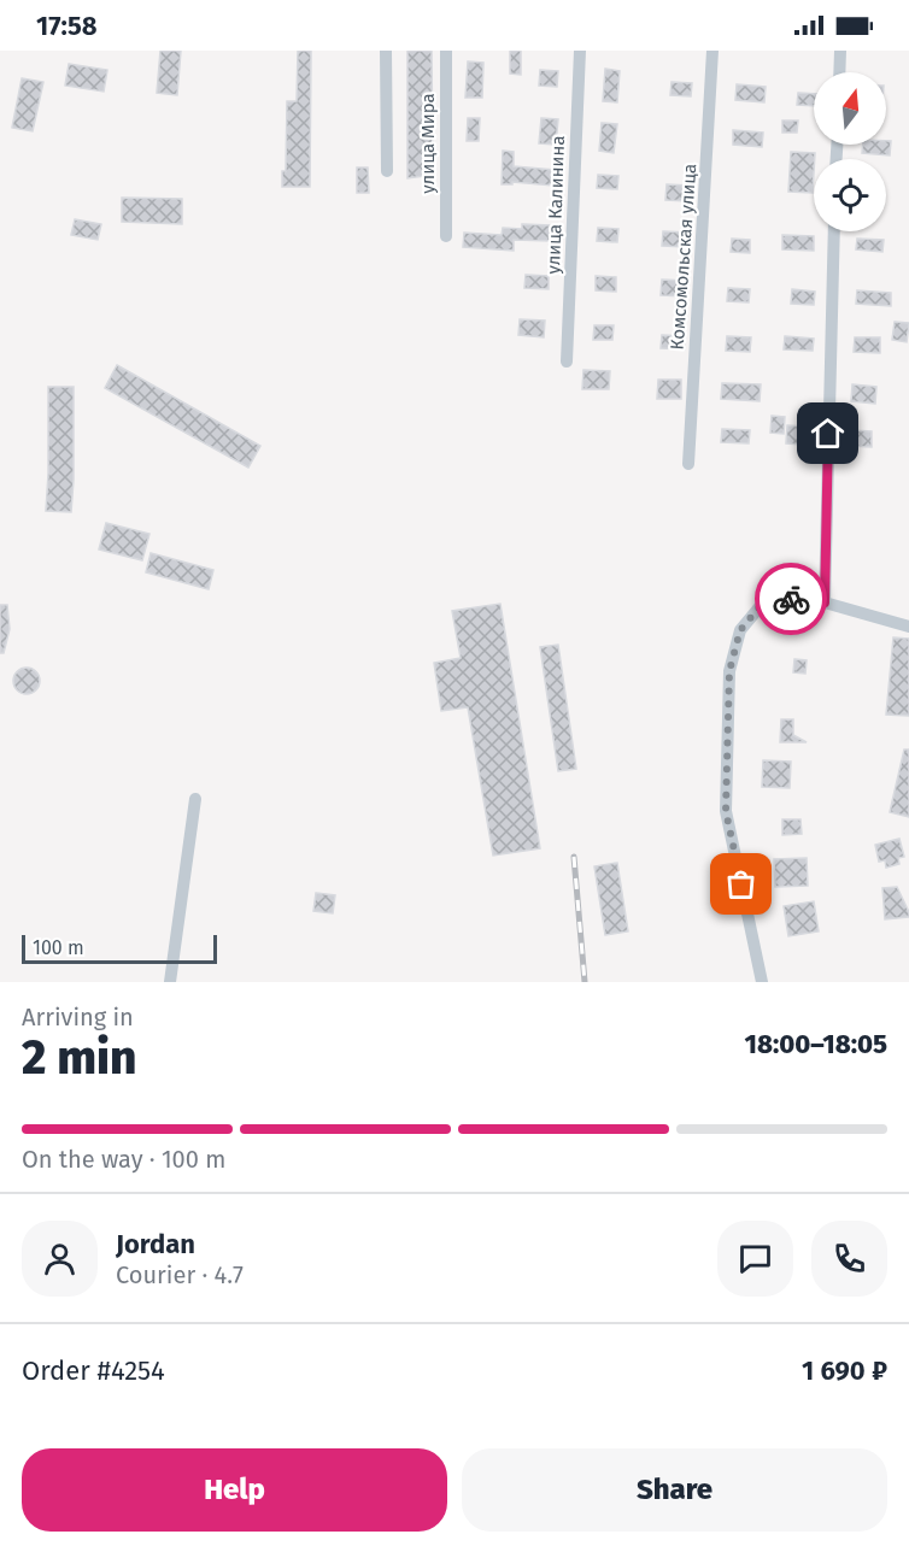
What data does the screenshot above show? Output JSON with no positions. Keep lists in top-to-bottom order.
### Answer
{
  "streets": {
    "street": ["улица Мира", "улица Калинина", "Комсомольская улица"]
  },
  "scale_bar": "100 m",
  "north": "top",
  "page": {
    "status": "17:58",
    "scale": "100 m",
    "heading": ["2 min", "Arriving in", "18:00–18:05"],
    "panel": [
      "Jordan",
      "Courier · 4.7",
      "Order #4254",
      "1 690 ₽"
    ],
    "bar": "On the way · 100 m",
    "buttons": ["Help", "Share"]
  }
}
